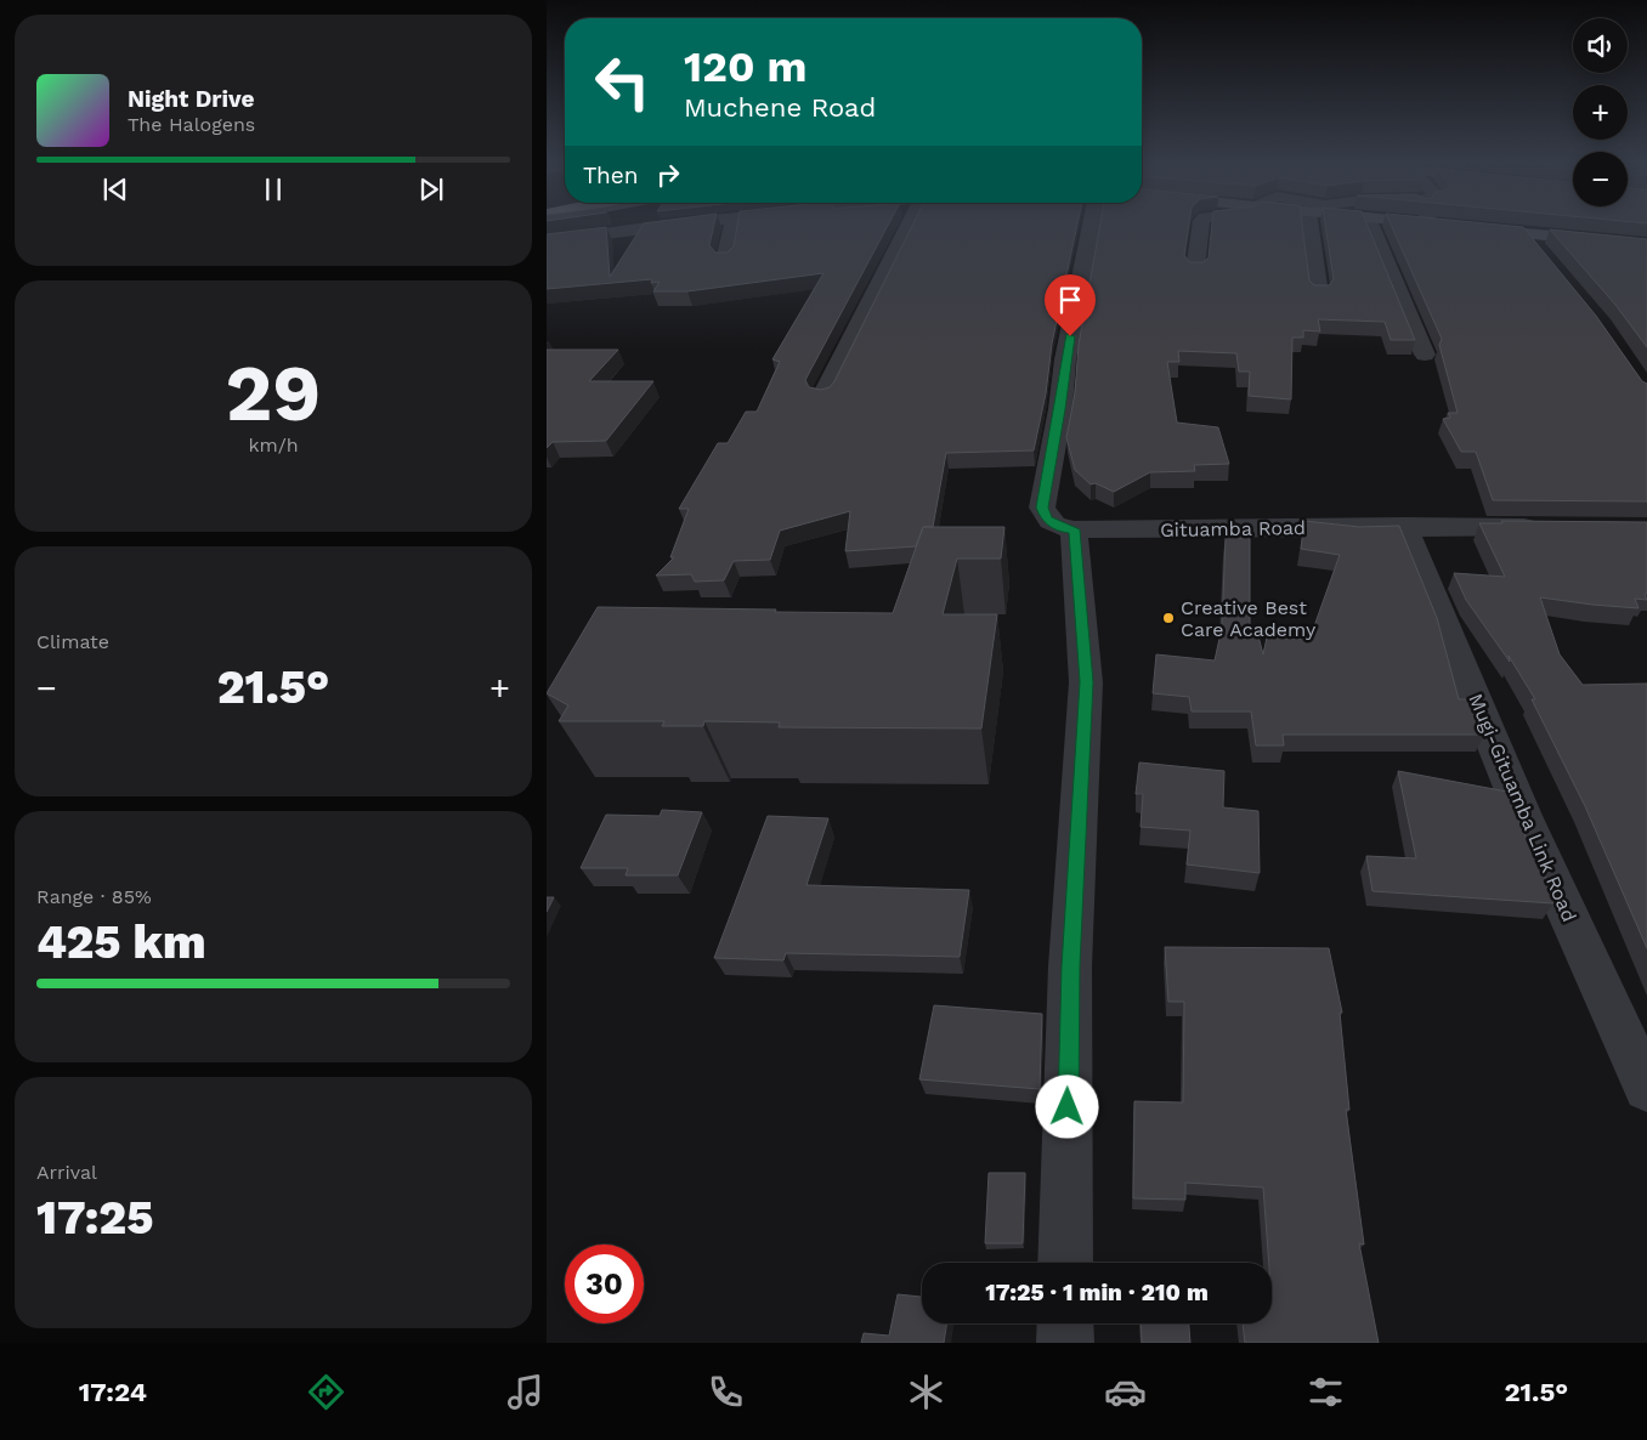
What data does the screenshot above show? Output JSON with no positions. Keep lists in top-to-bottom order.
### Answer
{
  "streets": {
    "street": ["Gituamba Road", "Mugi-Gituamba Link Road"]
  },
  "crossings": [
    ["Gituamba Road", "Mugi-Gituamba Link Road"]
  ],
  "places": ["Creative Best Care Academy"],
  "page": {
    "map_buttons": ["+", "−"],
    "turn": ["120 m", "Muchene Road"],
    "song": ["Night Drive", "The Halogens"],
    "then": "Then",
    "tile": [
      ["29", "km/h"],
      "Climate",
      ["Range · 85%", "425 km"],
      ["Arrival", "17:25"]
    ],
    "heat": ["−", "21.5°", "+"],
    "limit": "30",
    "trip": "17:25 · 1 min · 210 m",
    "tabs": ["17:24", "21.5°"]
  }
}
